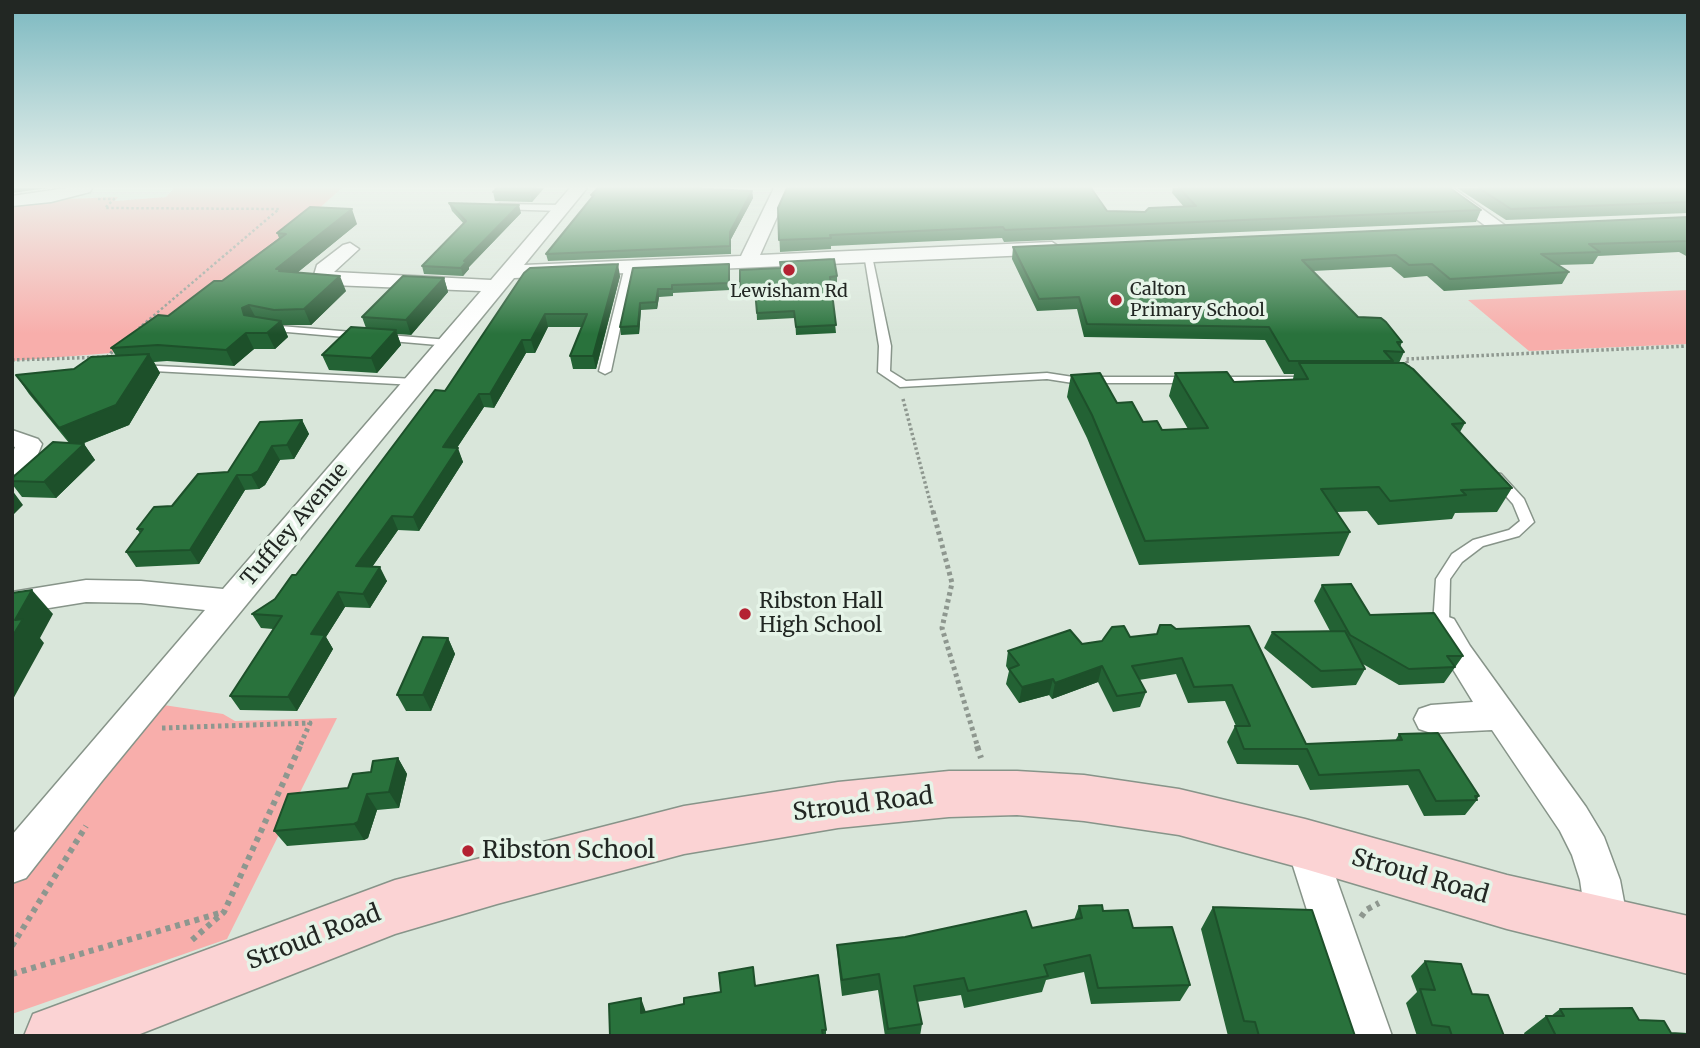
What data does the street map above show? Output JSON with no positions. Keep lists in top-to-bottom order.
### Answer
{
  "streets": {
    "main road": ["Stroud Road"],
    "street": ["Tuffley Avenue"]
  },
  "places": [
    "Lewisham Rd",
    "Calton Primary School",
    "Ribston Hall High School",
    "Ribston School"
  ]
}
